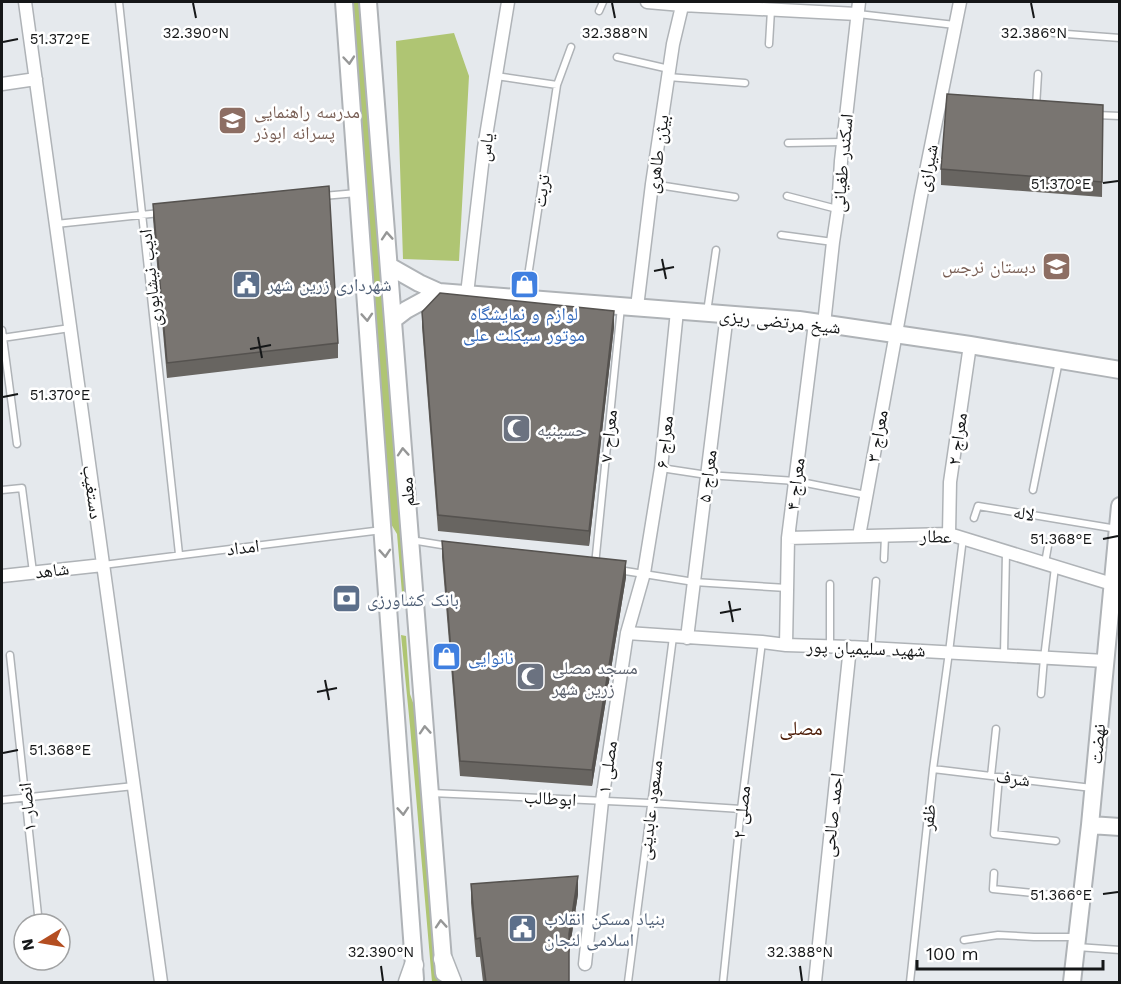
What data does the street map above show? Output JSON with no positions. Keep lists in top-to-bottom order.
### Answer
{
  "streets": {
    "main road": ["شیخ مرتضی ریزی", "معلم", "نهضت"],
    "street": [
      "یاس",
      "بیژن طاهری",
      "اسکندر طغیانی",
      "شیرازی",
      "معراج ۳",
      "معراج ۲",
      "معراج ۶",
      "معراج ۵",
      "معراج ۴",
      "دستغیب",
      "عطار",
      "شاهد",
      "شهید سلیمیان پور",
      "مصلی ۱",
      "احمد صالحی"
    ],
    "lane": [
      "تربت",
      "ادیب نیشابوری",
      "معراح ۷",
      "لاله",
      "امداد",
      "شرف",
      "ابوطالب",
      "انصار ۱",
      "مسعود عابدینی",
      "مصلی ۲",
      "ظفر"
    ]
  },
  "crossings": [
    ["یاس", "شیخ مرتضی ریزی"],
    ["بیژن طاهری", "شیخ مرتضی ریزی"],
    ["بیژن طاهری", "معراح ۷"],
    ["اسکندر طغیانی", "شیخ مرتضی ریزی"],
    ["اسکندر طغیانی", "معراج ۴"],
    ["شیرازی", "شیخ مرتضی ریزی"],
    ["شیرازی", "معراج ۳"],
    ["تربت", "شیخ مرتضی ریزی"],
    ["ادیب نیشابوری", "امداد"],
    ["شیخ مرتضی ریزی", "معراح ۷"],
    ["شیخ مرتضی ریزی", "معراج ۳"],
    ["شیخ مرتضی ریزی", "معراج ۲"],
    ["شیخ مرتضی ریزی", "معراج ۶"],
    ["شیخ مرتضی ریزی", "معراج ۵"],
    ["شیخ مرتضی ریزی", "معراج ۴"],
    ["شیخ مرتضی ریزی", "معلم"],
    ["معراج ۳", "عطار"],
    ["معراج ۲", "عطار"],
    ["معراج ۶", "مصلی ۱"],
    ["معراج ۵", "شهید سلیمیان پور"],
    ["معراج ۴", "عطار"],
    ["معراج ۴", "شهید سلیمیان پور"],
    ["دستغیب", "امداد"],
    ["دستغیب", "شاهد"],
    ["معلم", "امداد"],
    ["معلم", "ابوطالب"],
    ["لاله", "نهضت"],
    ["عطار", "نهضت"],
    ["عطار", "ظفر"],
    ["امداد", "شاهد"],
    ["شهید سلیمیان پور", "نهضت"],
    ["شهید سلیمیان پور", "مصلی ۱"],
    ["شهید سلیمیان پور", "مسعود عابدینی"],
    ["شهید سلیمیان پور", "مصلی ۲"],
    ["شهید سلیمیان پور", "احمد صالحی"],
    ["شهید سلیمیان پور", "ظفر"],
    ["نهضت", "شرف"],
    ["مصلی ۱", "ابوطالب"],
    ["شرف", "ظفر"],
    ["ابوطالب", "مسعود عابدینی"],
    ["ابوطالب", "مصلی ۲"]
  ],
  "districts": ["مصلی"],
  "places": {
    "school or university": ["مدرسه راهنمایی پسرانه ابوذر", "دبستان نرجس"],
    "public building": ["شهرداری زرین شهر", "بنیاد مسکن انقلاب اسلامی لنجان"],
    "shop": ["لوازم و نمایشگاه موتور سیکلت علی", "نانوایی"],
    "mosque": ["حسینیه", "مسجد مصلی زرین شهر"],
    "bank": ["بانک کشاورزی"]
  },
  "scale_bar": "100 m",
  "north": "left",
  "coordinates": [
    "32.390°N",
    "32.388°N",
    "32.386°N",
    "51.372°E",
    "51.370°E",
    "51.368°E",
    "51.366°E"
  ]
}
